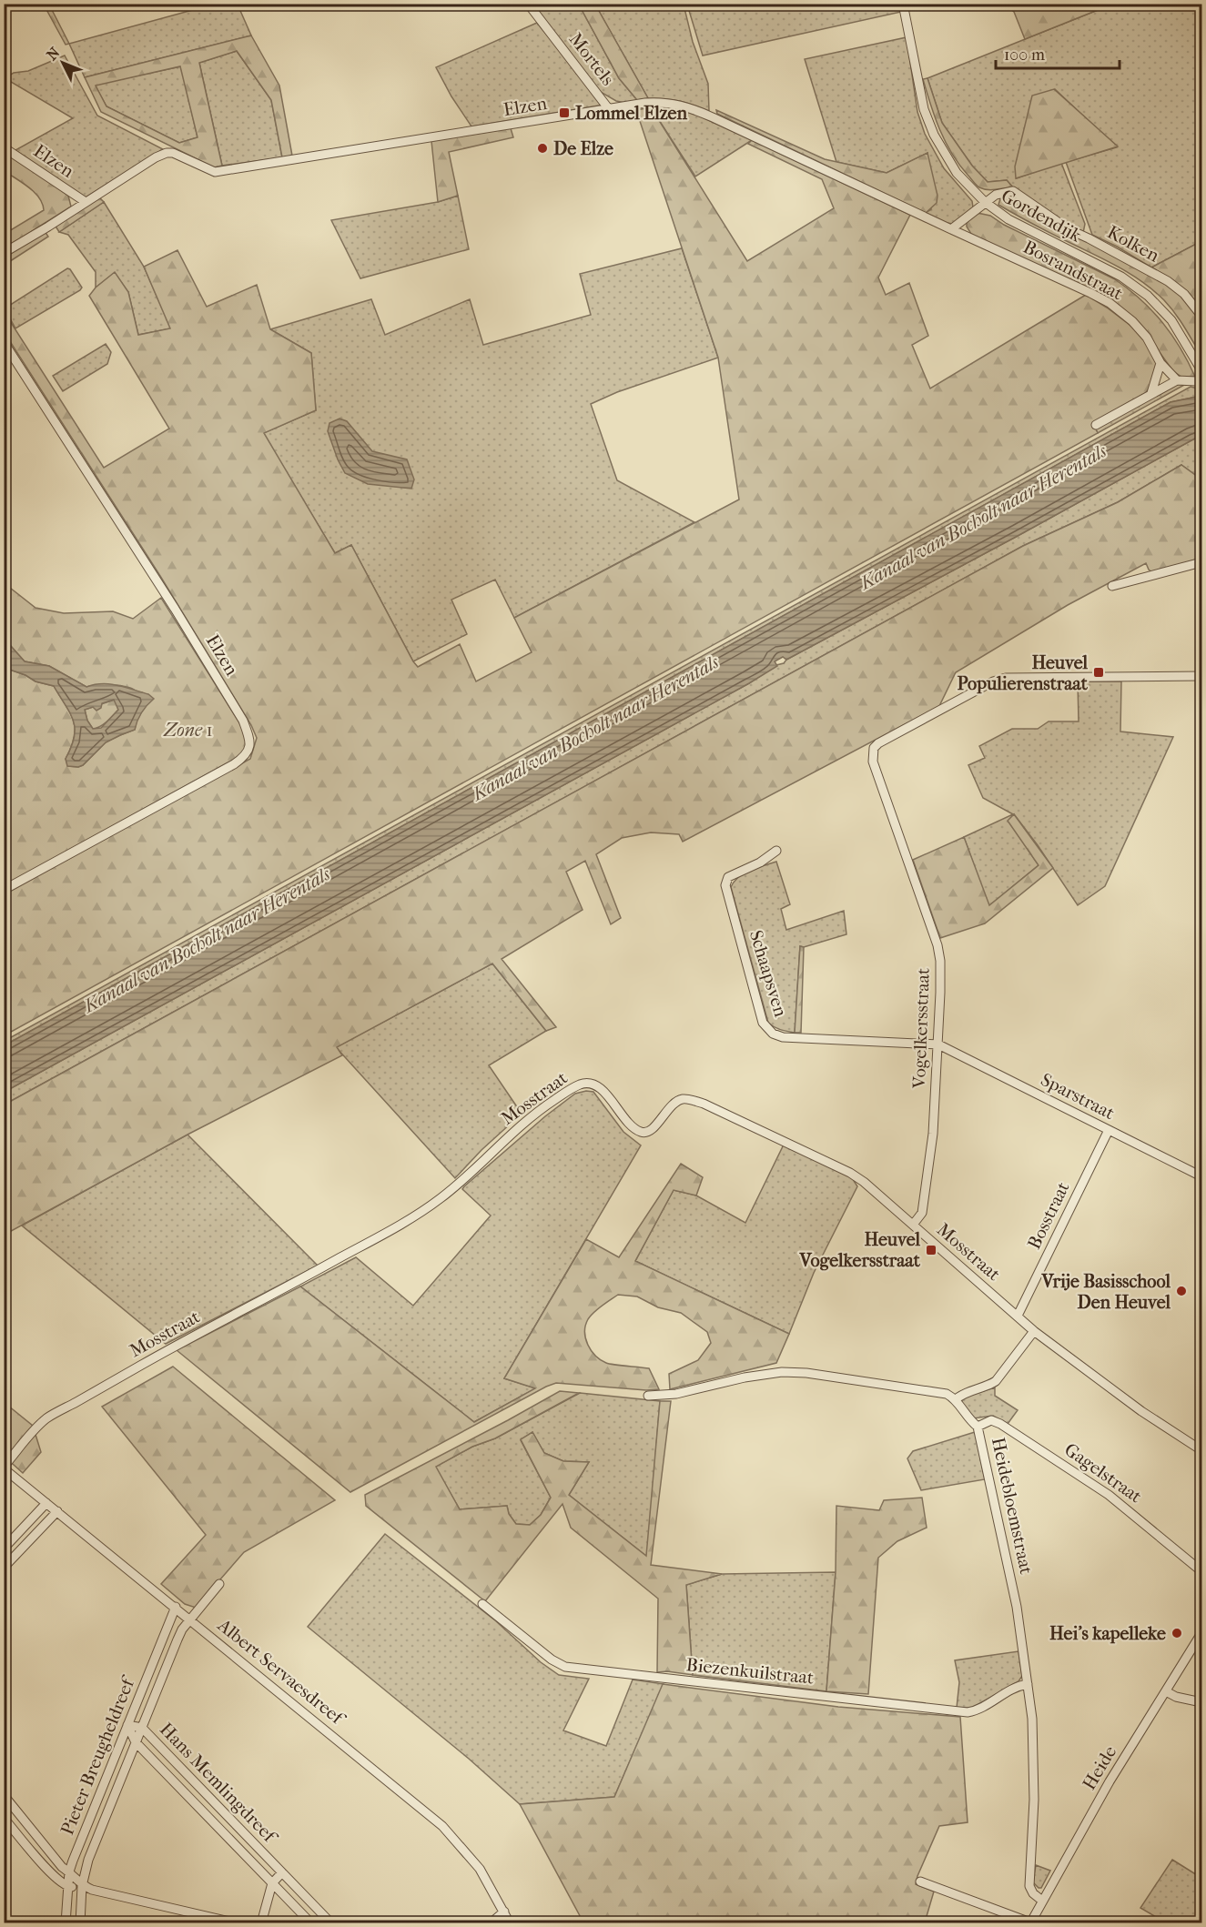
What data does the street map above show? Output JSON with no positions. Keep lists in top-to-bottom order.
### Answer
{
  "streets": {
    "street": [
      "Mortels",
      "Elzen",
      "Gordendijk",
      "Kolken",
      "Bosrandstraat",
      "Schaapsven",
      "Vogelkersstraat",
      "Sparstraat",
      "Mosstraat",
      "Bosstraat",
      "Gagelstraat",
      "Heidebloemstraat",
      "Albert Servaesdreef",
      "Biezenkuilstraat",
      "Pieter Breugheldreef",
      "Heide",
      "Hans Memlingdreef"
    ]
  },
  "crossings": [
    ["Mortels", "Elzen"],
    ["Elzen", "Bosrandstraat"],
    ["Gordendijk", "Kolken"],
    ["Schaapsven", "Vogelkersstraat"],
    ["Schaapsven", "Sparstraat"],
    ["Vogelkersstraat", "Sparstraat"],
    ["Vogelkersstraat", "Mosstraat"],
    ["Sparstraat", "Bosstraat"],
    ["Mosstraat", "Bosstraat"],
    ["Mosstraat", "Albert Servaesdreef"],
    ["Gagelstraat", "Heidebloemstraat"],
    ["Heidebloemstraat", "Biezenkuilstraat"],
    ["Heidebloemstraat", "Heide"],
    ["Albert Servaesdreef", "Pieter Breugheldreef"],
    ["Pieter Breugheldreef", "Hans Memlingdreef"]
  ],
  "water": ["Kanaal van Bocholt naar Herentals"],
  "parks": ["Zone 1"],
  "places": {
    "transit": ["Lommel Elzen", "Heuvel Populierenstraat", "Heuvel Vogelkersstraat"],
    "other": ["De Elze", "Vrije Basisschool Den Heuvel", "Hei's kapelleke"]
  },
  "scale_bar": "100 m",
  "north": "top left"
}
